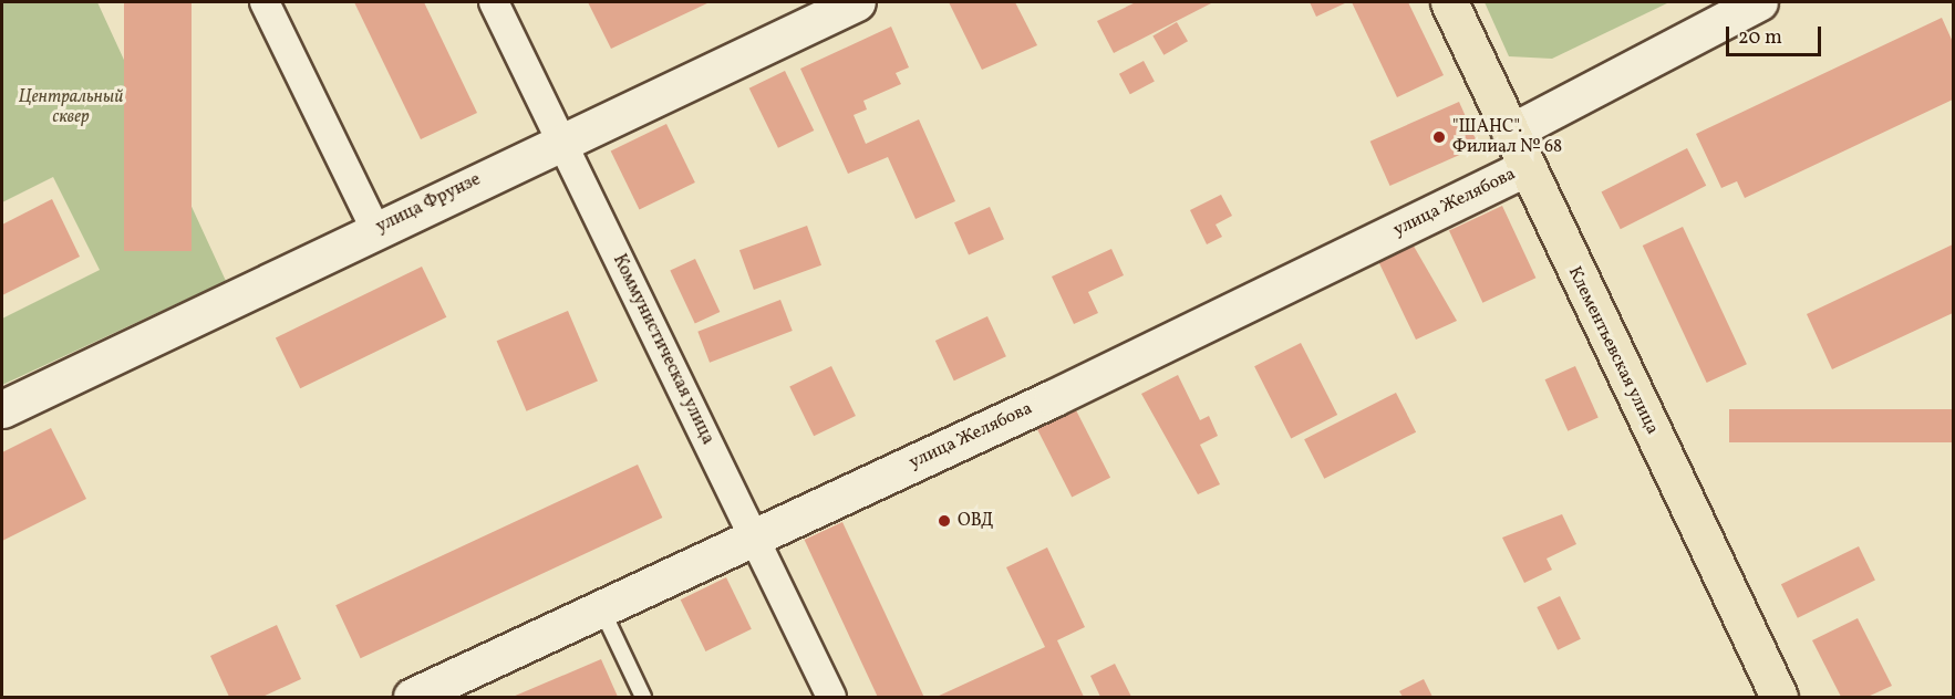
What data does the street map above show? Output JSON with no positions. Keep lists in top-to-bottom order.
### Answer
{
  "streets": {
    "main road": ["Клементьевская улица"],
    "street": ["улица Желябова", "улица Фрунзе", "Коммунистическая улица"]
  },
  "crossings": [
    ["улица Желябова", "Коммунистическая улица"],
    ["улица Желябова", "Клементьевская улица"],
    ["улица Фрунзе", "Коммунистическая улица"]
  ],
  "parks": ["Центральный сквер"],
  "places": ["\"ШАНС\". Филиал № 68", "ОВД"],
  "scale_bar": "20 m"
}
